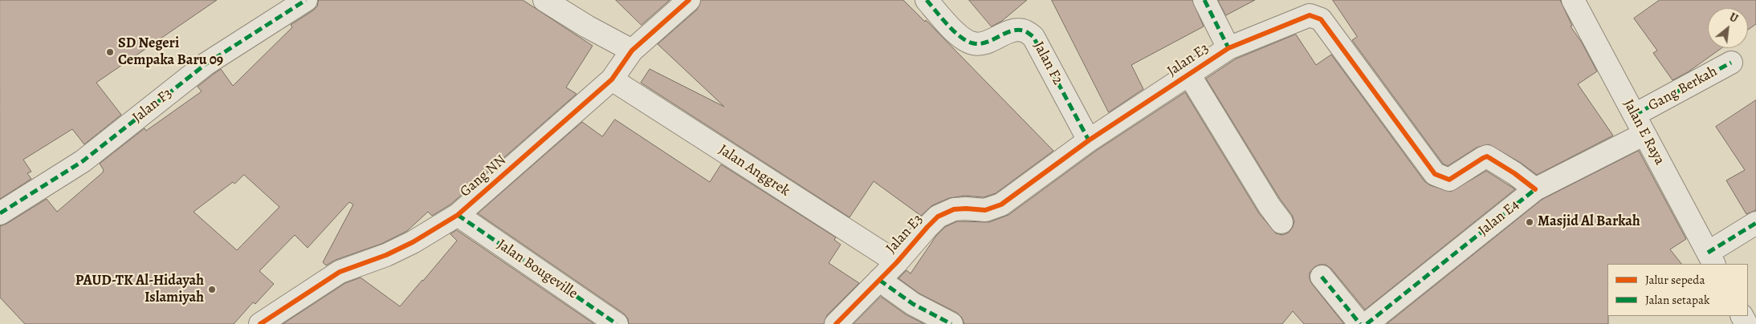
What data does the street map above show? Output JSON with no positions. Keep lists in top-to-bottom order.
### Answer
{
  "streets": {
    "street": [
      "Jalan E3",
      "Jalan F2",
      "Gang Berkah",
      "Jalan F3",
      "Jalan E Raya",
      "Jalan Anggrek",
      "Gang NN",
      "Jalan E4",
      "Jalan Bougeville"
    ]
  },
  "crossings": [
    ["Jalan E3", "Jalan F2"],
    ["Jalan E3", "Jalan Anggrek"],
    ["Jalan E3", "Jalan E4"],
    ["Gang Berkah", "Jalan E Raya"],
    ["Gang Berkah", "Jalan E4"],
    ["Jalan E Raya", "Jalan E4"],
    ["Jalan Anggrek", "Gang NN"],
    ["Gang NN", "Jalan Bougeville"]
  ],
  "places": ["SD Negeri Cempaka Baru 09", "Masjid Al Barkah", "PAUD-TK Al-Hidayah Islamiyah"],
  "legend": ["Jalur sepeda", "Jalan setapak"],
  "north": "top right"
}
